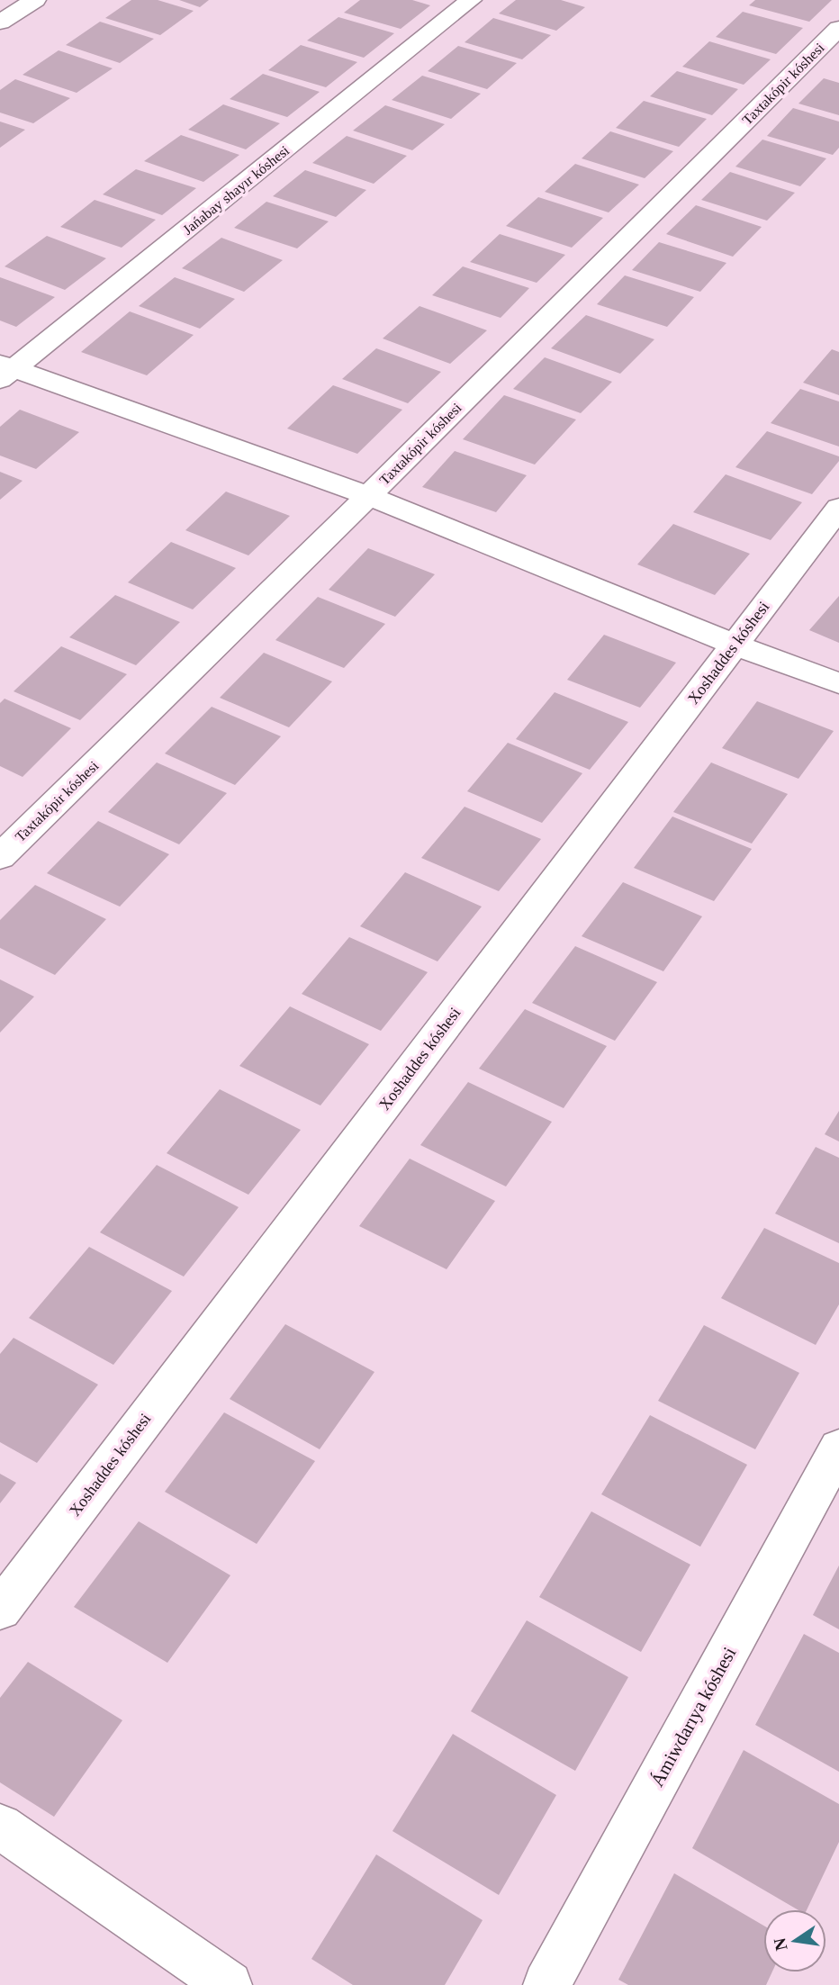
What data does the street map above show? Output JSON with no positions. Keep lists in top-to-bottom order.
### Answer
{
  "streets": {
    "street": [
      "Taxtakópir kóshesi",
      "Jańabay shayır kóshesi",
      "Xoshaddes kóshesi",
      "Ámiwdarıya kóshesi"
    ]
  },
  "north": "left"
}
